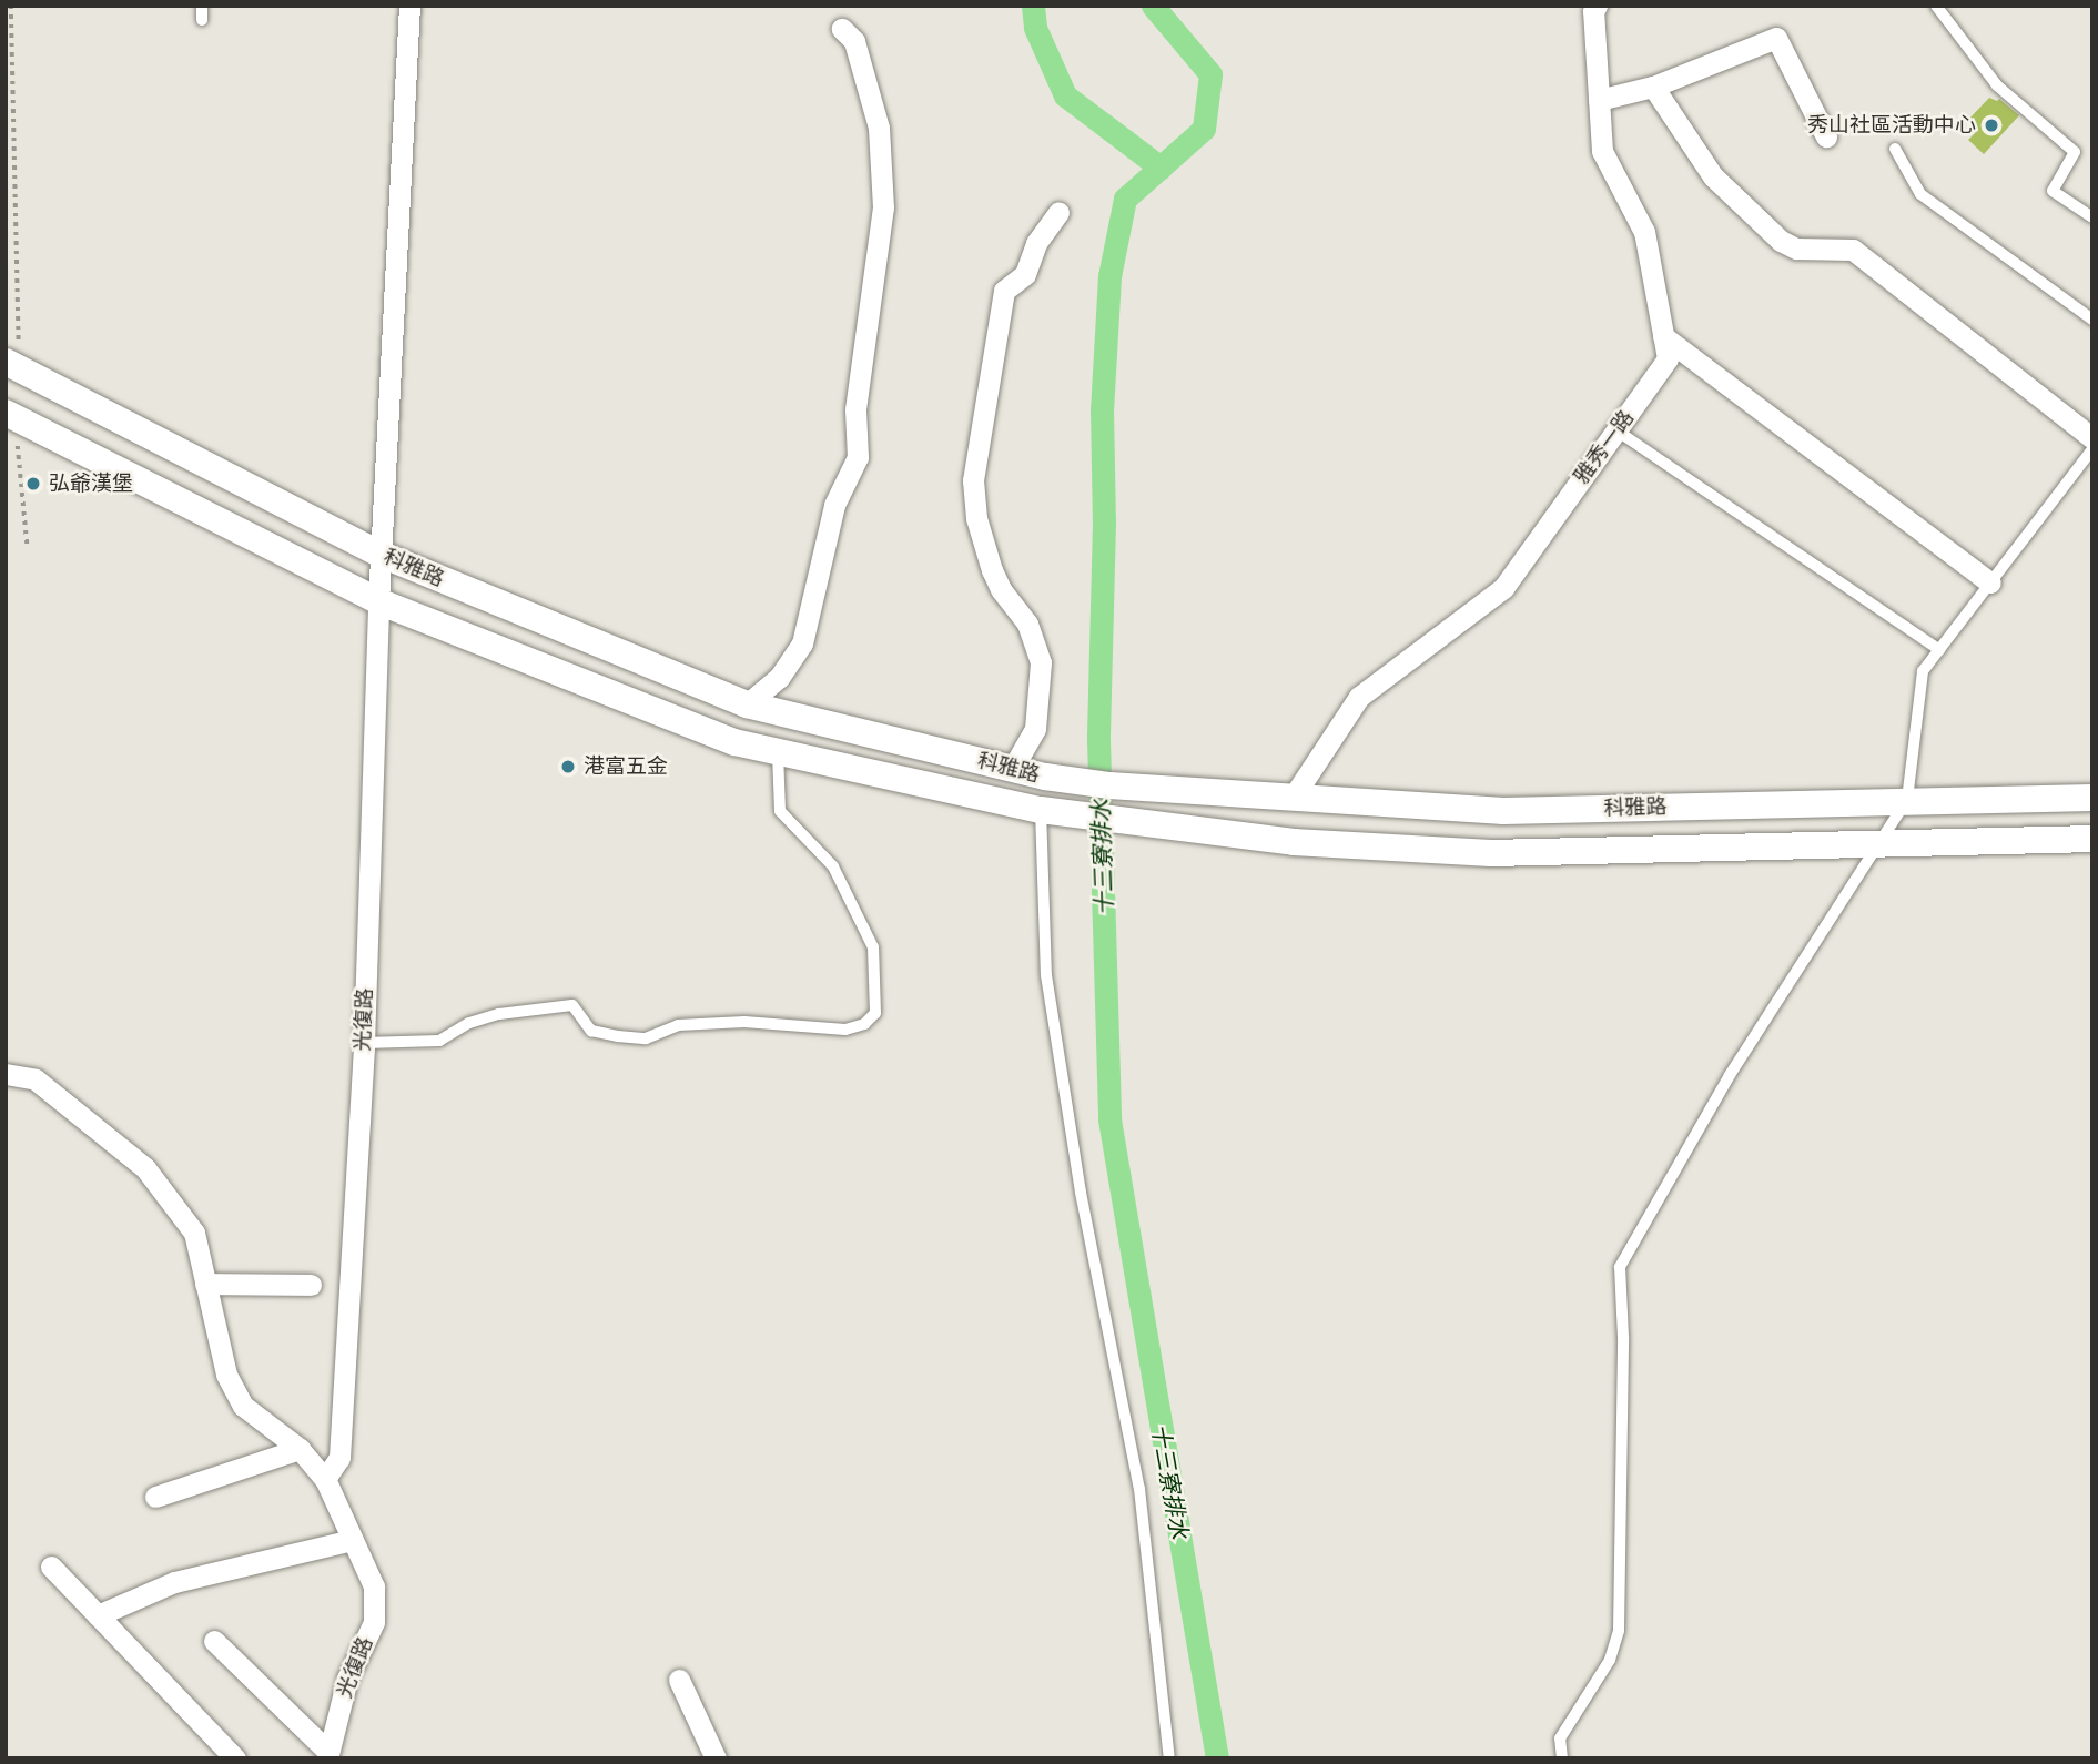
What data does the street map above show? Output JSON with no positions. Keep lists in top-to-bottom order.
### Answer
{
  "streets": {
    "street": ["雅秀一路", "科雅路", "光復路"]
  },
  "crossings": [
    ["雅秀一路", "科雅路"],
    ["科雅路", "光復路"]
  ],
  "water": ["十三寮排水"],
  "places": ["秀山社區活動中心", "弘爺漢堡", "港富五金"]
}
